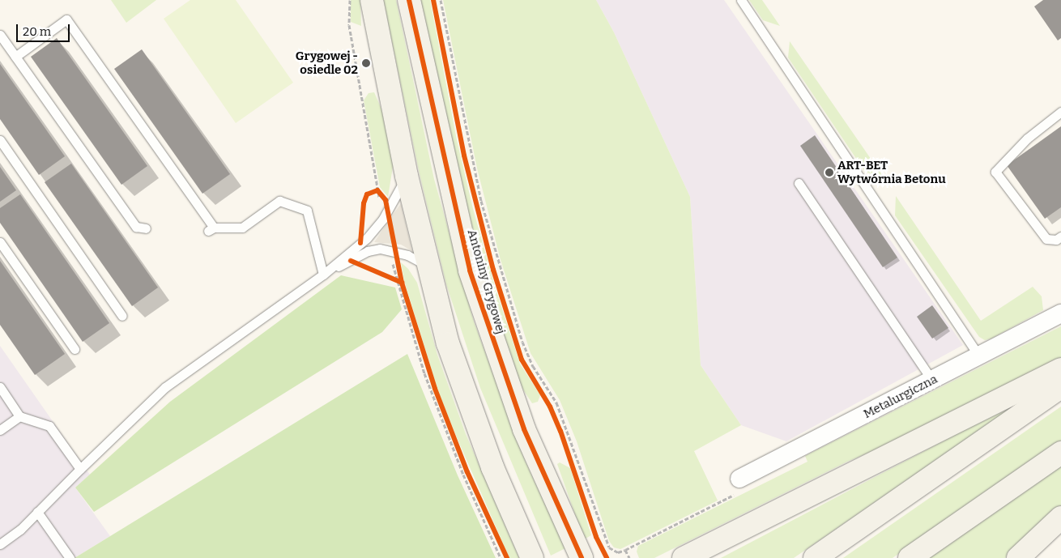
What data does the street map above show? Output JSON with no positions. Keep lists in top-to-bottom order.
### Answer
{
  "streets": {
    "street": ["Antoniny Grygowej", "Metalurgiczna"]
  },
  "places": ["Grygowej - osiedle 02", "ART-BET Wytwórnia Betonu"],
  "scale_bar": "20 m"
}
